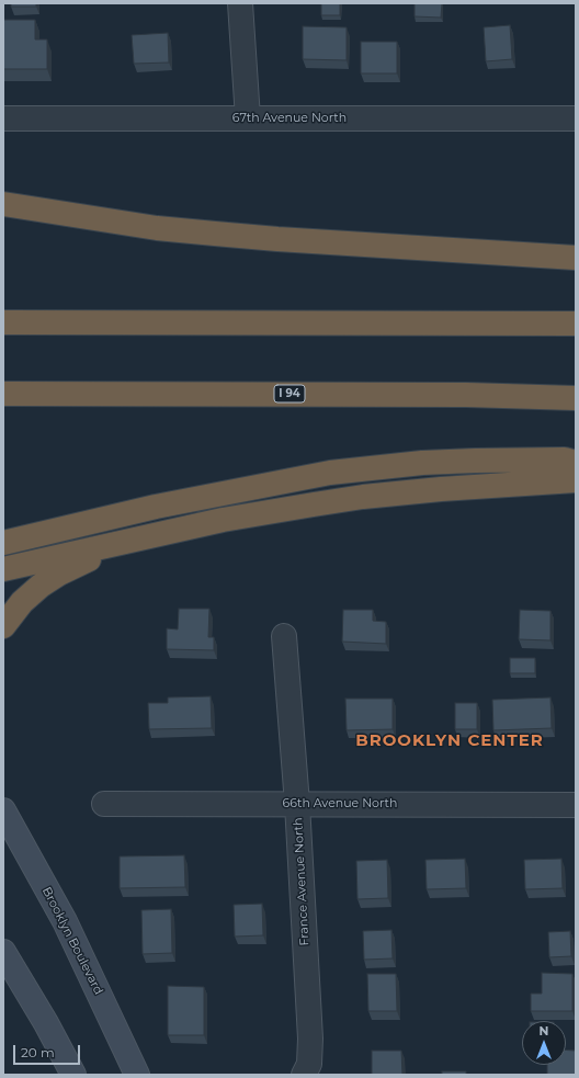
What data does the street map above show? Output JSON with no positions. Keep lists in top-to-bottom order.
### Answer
{
  "streets": {
    "highway": ["I 94"],
    "main road": ["Brooklyn Boulevard"],
    "street": ["67th Avenue North", "66th Avenue North", "France Avenue North"]
  },
  "crossings": [
    ["66th Avenue North", "France Avenue North"]
  ],
  "districts": ["BROOKLYN CENTER"],
  "scale_bar": "20 m",
  "north": "top"
}
